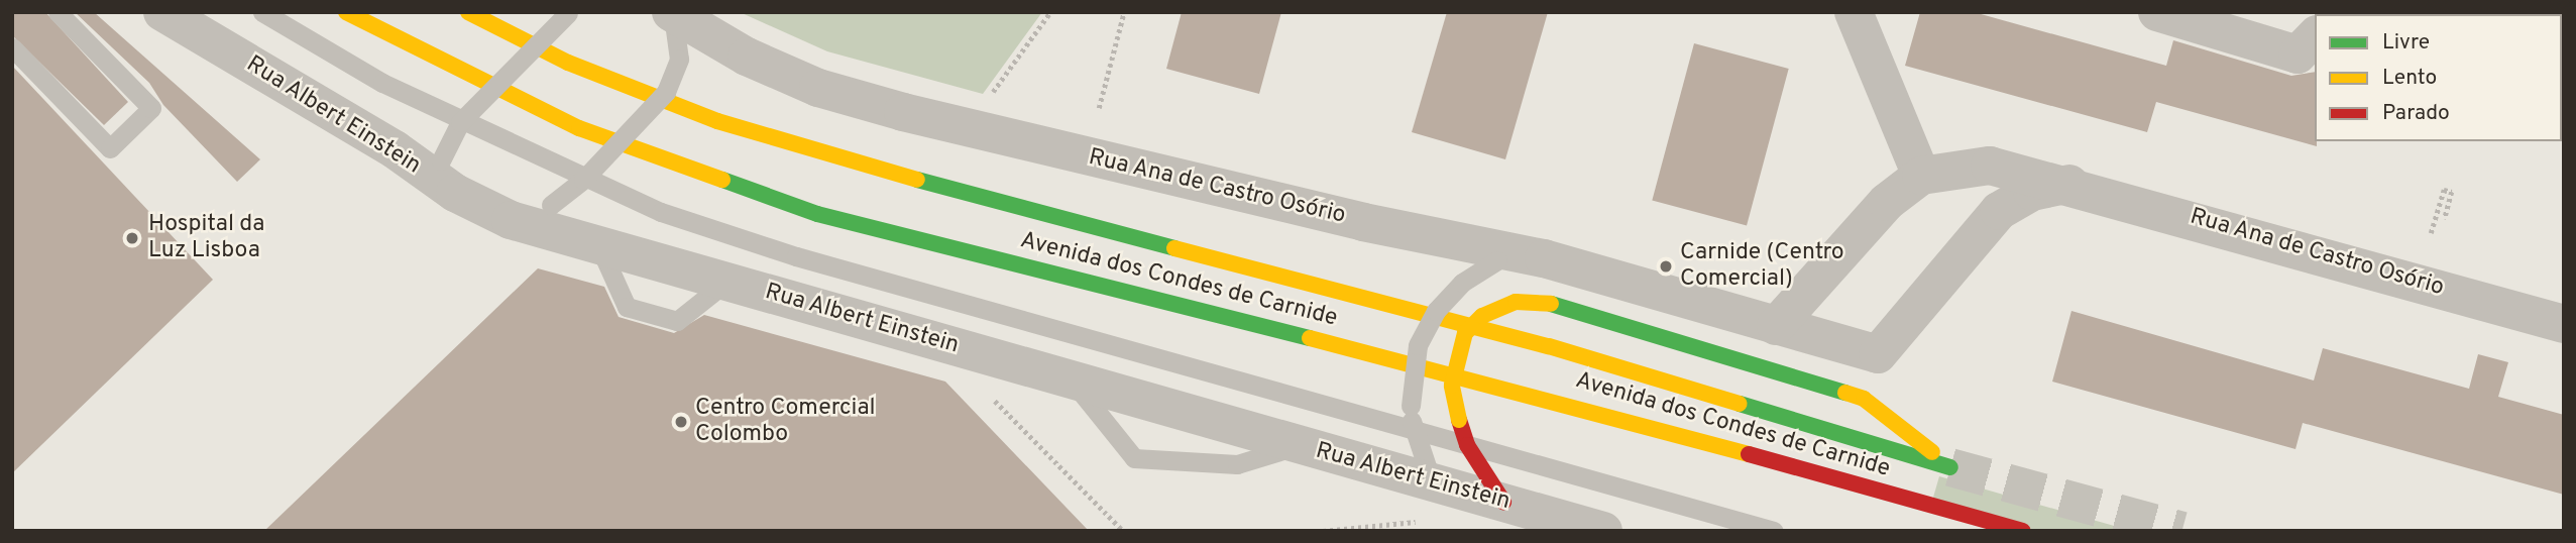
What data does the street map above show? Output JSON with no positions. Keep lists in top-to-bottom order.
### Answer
{
  "streets": {
    "main road": ["Avenida dos Condes de Carnide"],
    "street": ["Rua Albert Einstein", "Rua Ana de Castro Osório"]
  },
  "places": ["Hospital da Luz Lisboa", "Carnide (Centro Comercial)", "Centro Comercial Colombo"],
  "legend": ["Livre", "Lento", "Parado"]
}
